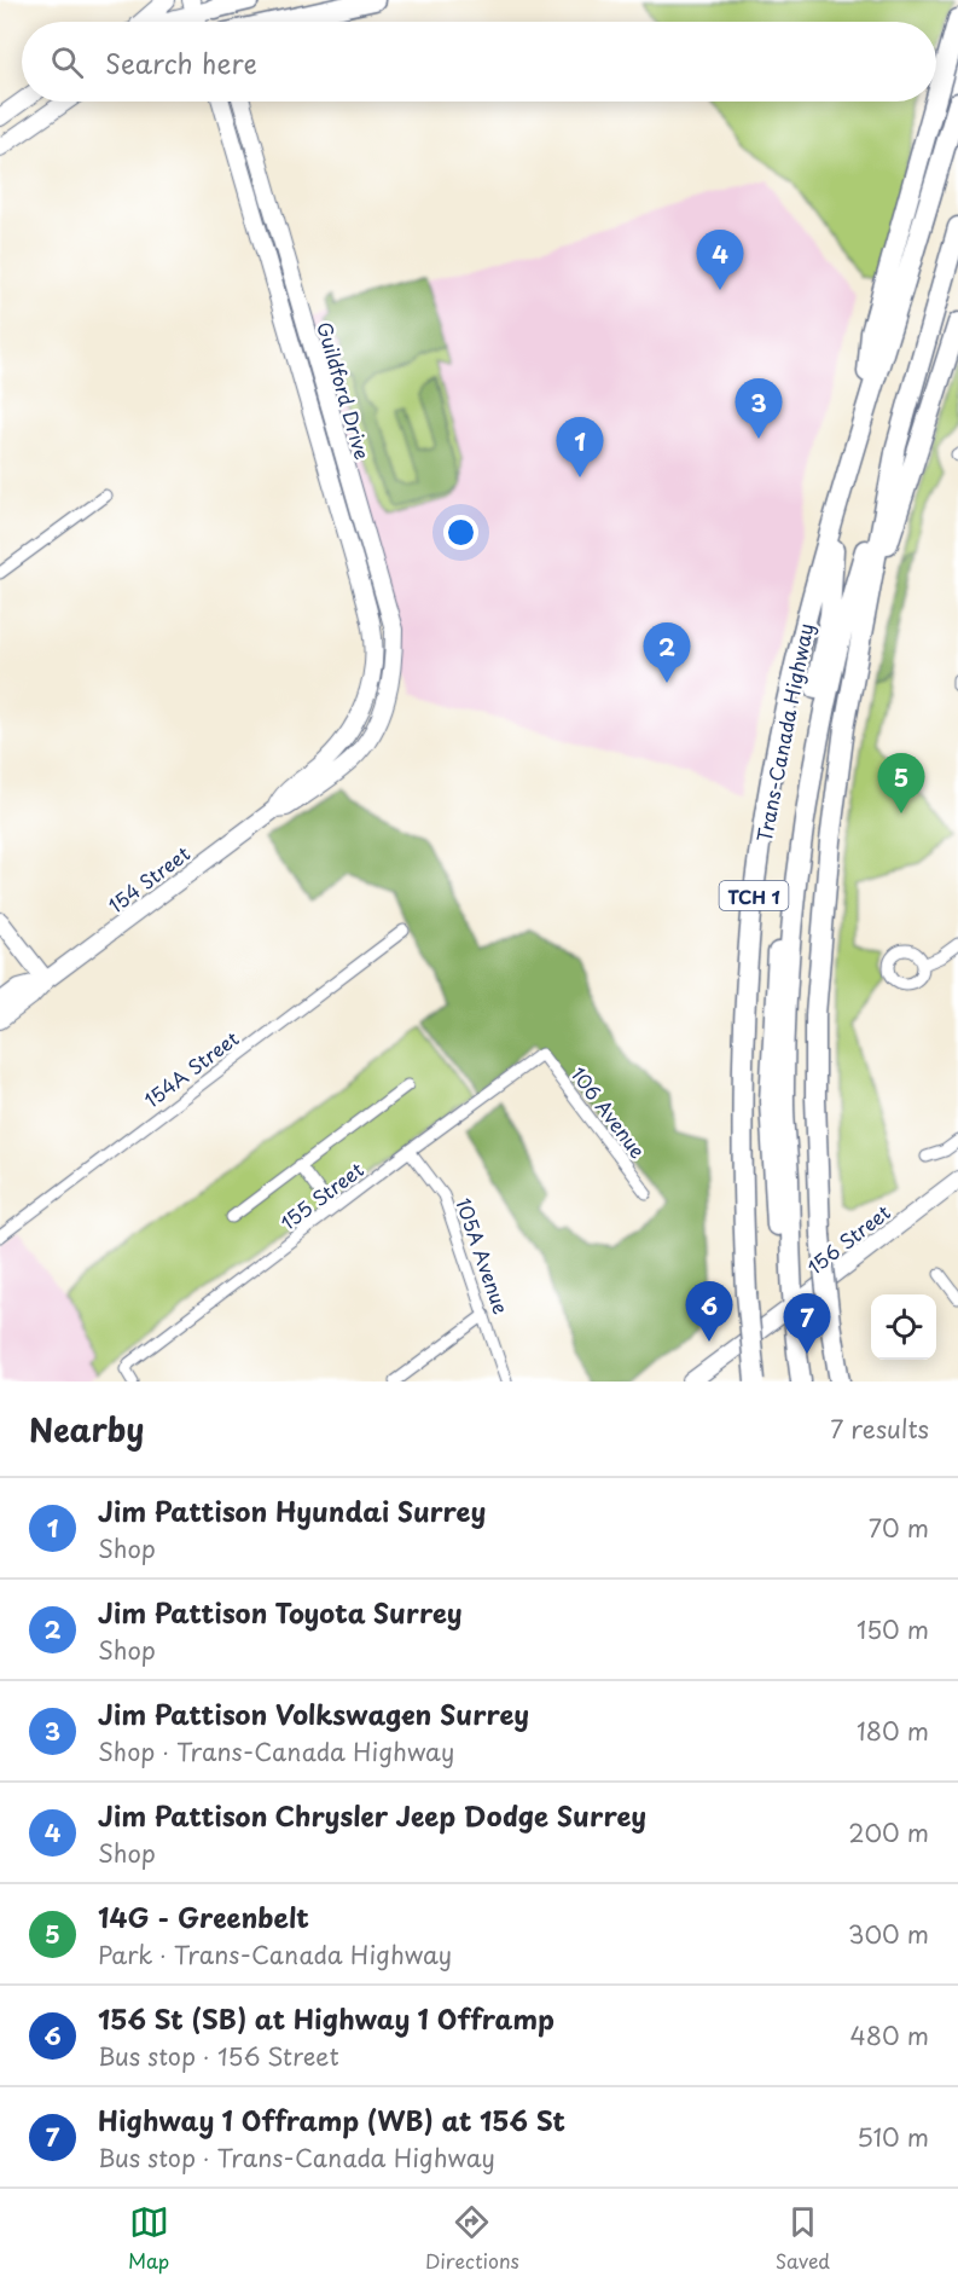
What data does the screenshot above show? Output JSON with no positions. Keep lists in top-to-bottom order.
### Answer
{
  "streets": {
    "highway": ["Trans-Canada Highway", "TCH 1"],
    "main road": ["Guildford Drive", "154 Street", "156 Street"],
    "street": [
      "154A Street",
      "106 Avenue",
      "155 Street",
      "105A Avenue"
    ]
  },
  "crossings": [
    ["Guildford Drive", "154 Street"],
    ["106 Avenue", "155 Street"],
    ["155 Street", "105A Avenue"]
  ],
  "page": {
    "search": "Search here",
    "pins": [
      "4",
      "3",
      "1",
      "2",
      "5",
      "6",
      "7"
    ],
    "heading": ["Nearby", "7 results"],
    "list": [
      {
        "mark": "1",
        "name": "Jim Pattison Hyundai Surrey",
        "note": "Shop",
        "value": "70 m"
      },
      {
        "mark": "2",
        "name": "Jim Pattison Toyota Surrey",
        "note": "Shop",
        "value": "150 m"
      },
      {
        "mark": "3",
        "name": "Jim Pattison Volkswagen Surrey",
        "note": "Shop · Trans-Canada Highway",
        "value": "180 m"
      },
      {
        "mark": "4",
        "name": "Jim Pattison Chrysler Jeep Dodge Surrey",
        "note": "Shop",
        "value": "200 m"
      },
      {
        "mark": "5",
        "name": "14G - Greenbelt",
        "note": "Park · Trans-Canada Highway",
        "value": "300 m"
      },
      {
        "mark": "6",
        "name": "156 St (SB) at Highway 1 Offramp",
        "note": "Bus stop · 156 Street",
        "value": "480 m"
      },
      {
        "mark": "7",
        "name": "Highway 1 Offramp (WB) at 156 St",
        "note": "Bus stop · Trans-Canada Highway",
        "value": "510 m"
      }
    ],
    "nav": ["Map", "Directions", "Saved"]
  }
}
